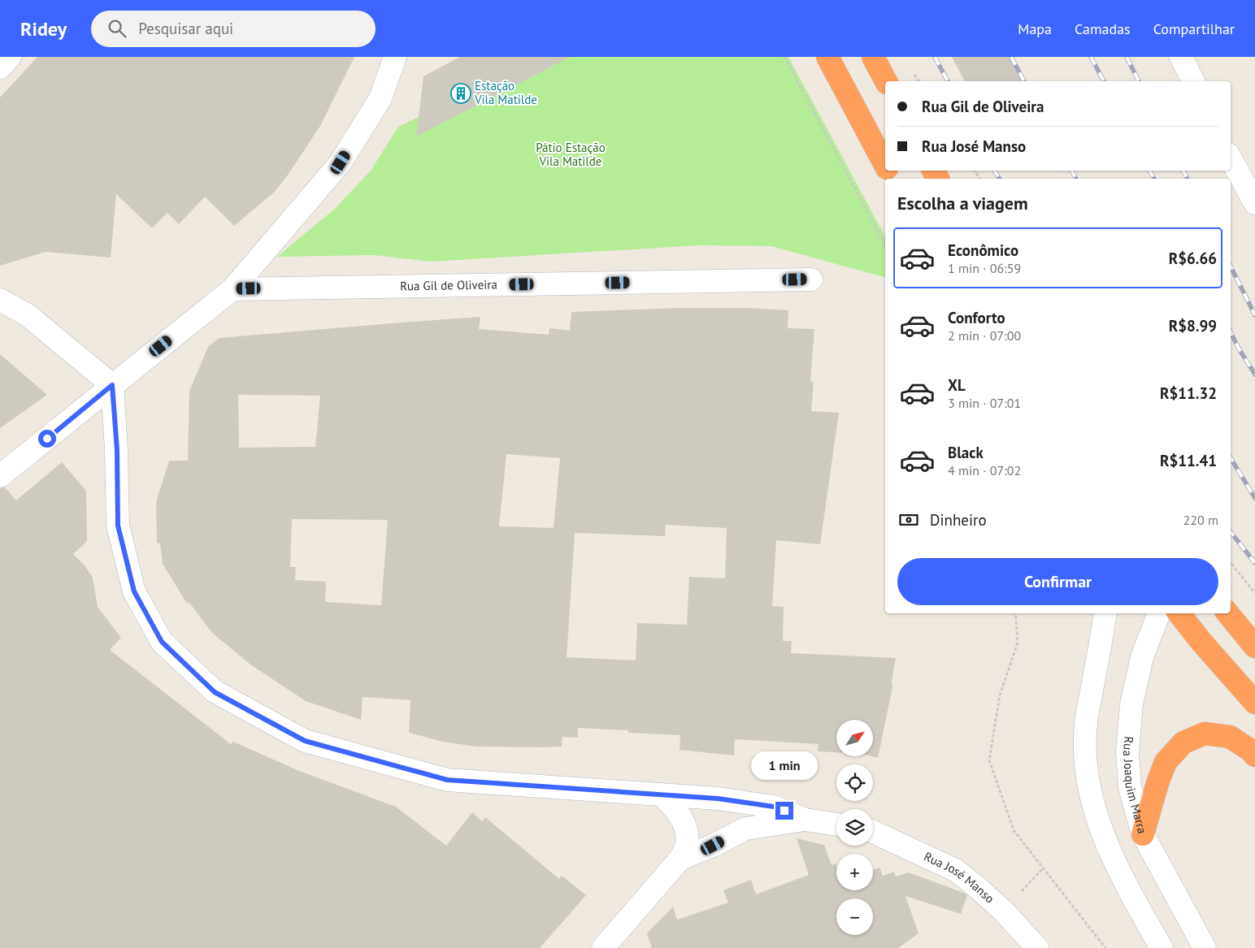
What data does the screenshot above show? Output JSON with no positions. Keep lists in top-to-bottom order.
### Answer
{
  "streets": {
    "street": ["Rua Gil de Oliveira", "Rua Joaquim Marra", "Rua José Manso"]
  },
  "parks": ["Pátio Estação Vila Matilde"],
  "places": {
    "building": ["Estação Vila Matilde"]
  },
  "north": "top right",
  "page": {
    "header": "Ridey",
    "search": "Pesquisar aqui",
    "nav": ["Mapa", "Camadas", "Compartilhar"],
    "banner": ["Rua Gil de Oliveira", "Rua José Manso"],
    "heading": "Escolha a viagem",
    "list": [
      {
        "name": "Econômico",
        "note": "1 min · 06:59",
        "value": "R$6.66"
      },
      {
        "name": "Conforto",
        "note": "2 min · 07:00",
        "value": "R$8.99"
      },
      {
        "name": "XL",
        "note": "3 min · 07:01",
        "value": "R$11.32"
      },
      {
        "name": "Black",
        "note": "4 min · 07:02",
        "value": "R$11.41"
      }
    ],
    "pay": ["Dinheiro", "220 m"],
    "buttons": "Confirmar",
    "map_buttons": ["+", "−"],
    "bubble": "1 min"
  }
}
